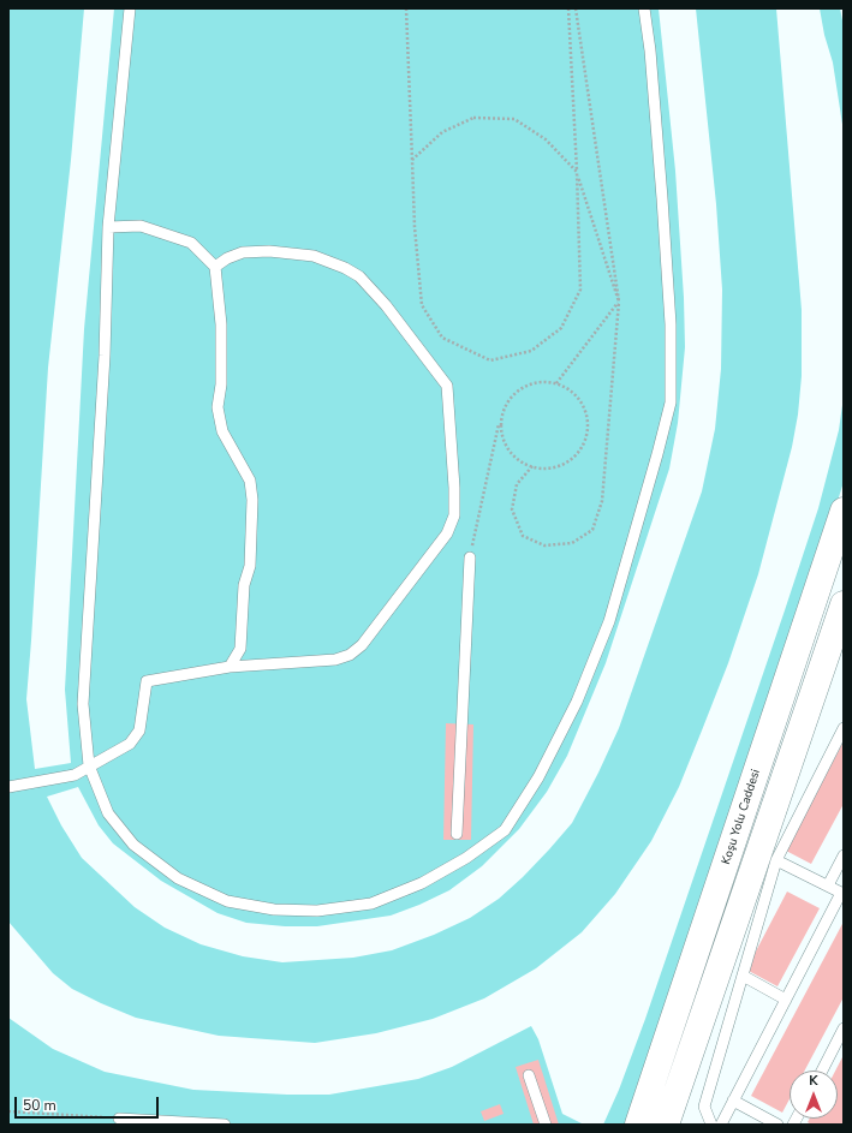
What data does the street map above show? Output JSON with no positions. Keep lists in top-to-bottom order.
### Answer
{
  "streets": {
    "main road": ["Koşu Yolu Caddesi"]
  },
  "scale_bar": "50 m",
  "north": "top"
}
